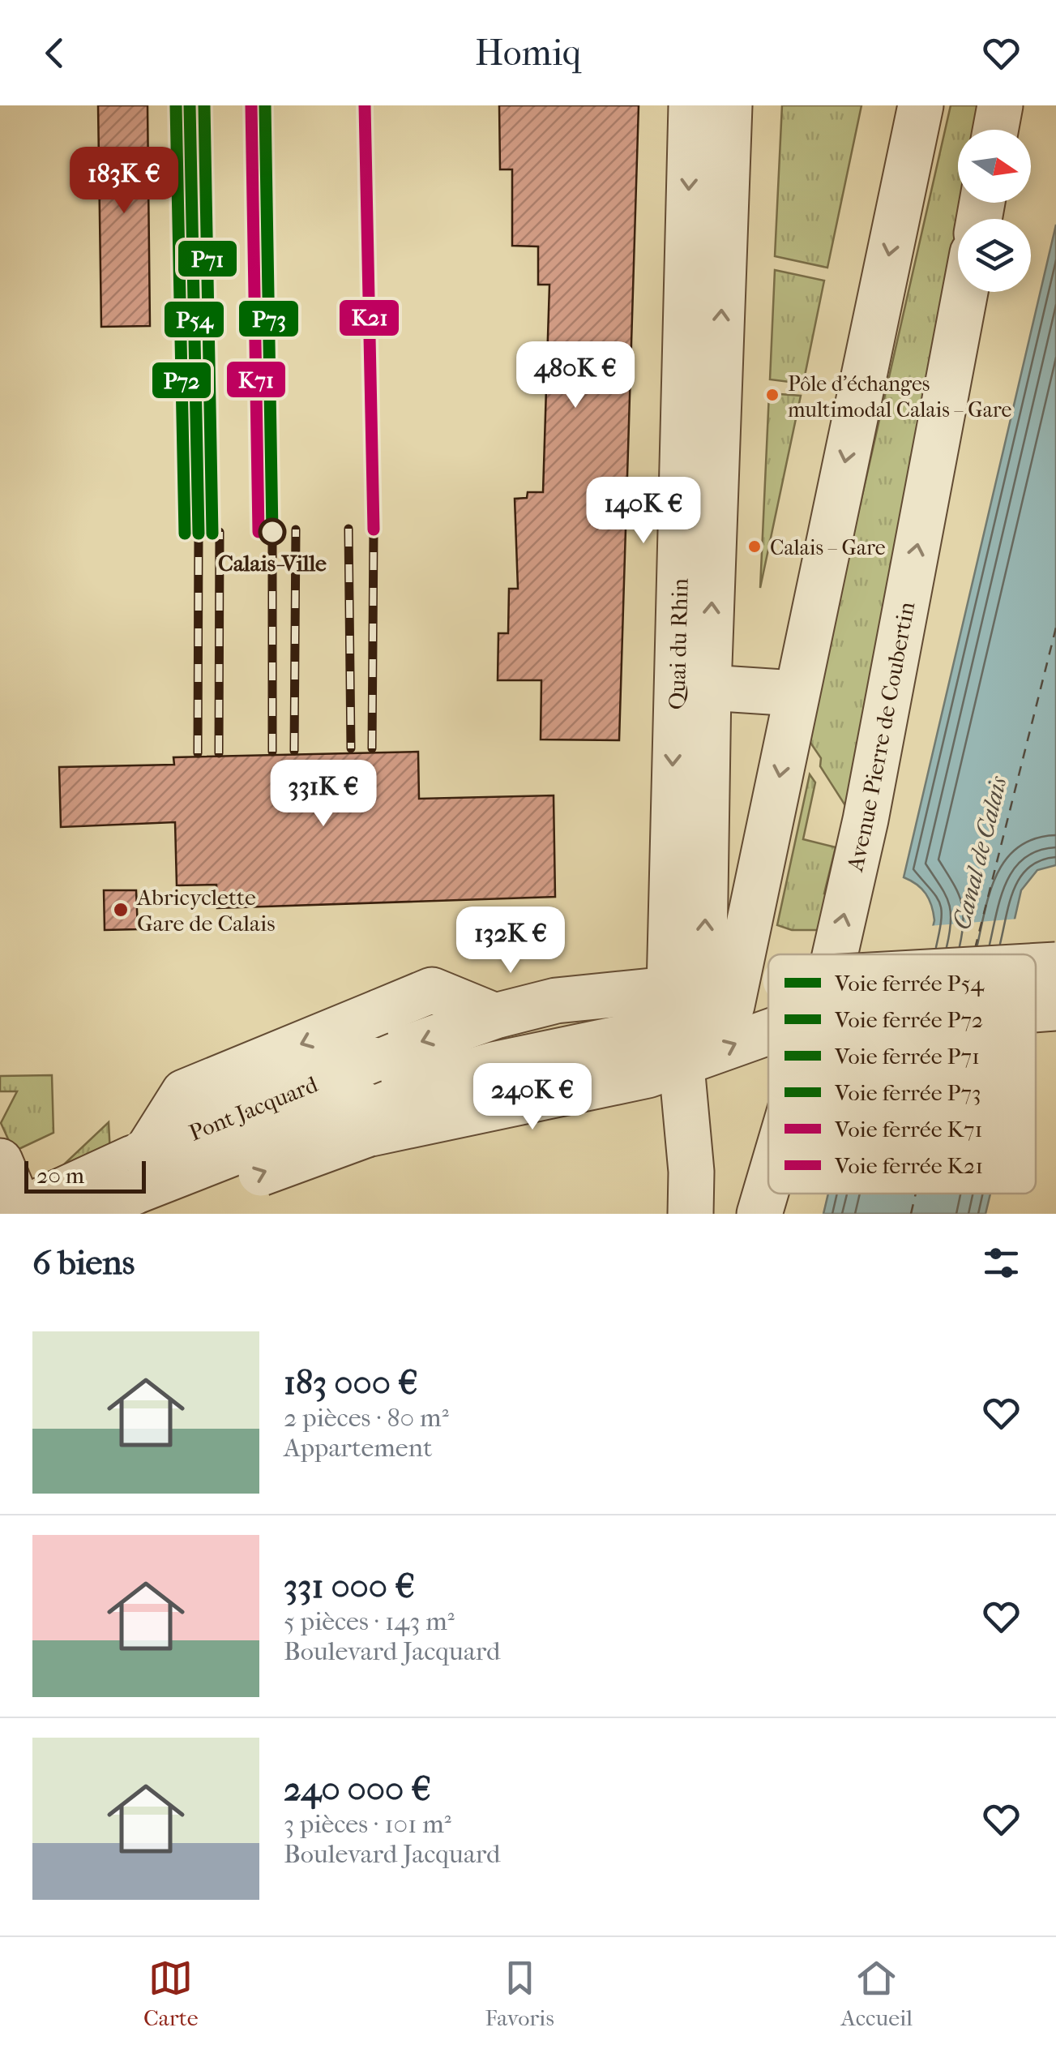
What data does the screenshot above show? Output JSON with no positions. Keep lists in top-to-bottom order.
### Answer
{
  "streets": {
    "street": ["Quai du Rhin", "Avenue Pierre de Coubertin", "Pont Jacquard"]
  },
  "crossings": [
    ["Quai du Rhin", "Pont Jacquard"]
  ],
  "water": ["Canal de Calais"],
  "places": [
    "Pôle d'échanges multimodal Calais – Gare",
    "Calais-Ville",
    "Calais – Gare",
    "Abricyclette Gare de Calais"
  ],
  "lines": [
    "rail line P54",
    "rail line P72",
    "rail line P71",
    "rail line P73",
    "rail line K71",
    "rail line K21"
  ],
  "legend": [
    "Voie ferrée P54",
    "Voie ferrée P72",
    "Voie ferrée P71",
    "Voie ferrée P73",
    "Voie ferrée K71",
    "Voie ferrée K21"
  ],
  "scale_bar": "20 m",
  "north": "right",
  "page": {
    "header": "Homiq",
    "price": [
      "183K €",
      "480K €",
      "140K €",
      "331K €",
      "132K €",
      "240K €"
    ],
    "scale": "20 m",
    "heading": "6 biens",
    "list": [
      {
        "name": "183 000 €",
        "note": "2 pièces · 80 m² · Appartement"
      },
      {
        "name": "331 000 €",
        "note": "5 pièces · 143 m² · Boulevard Jacquard"
      },
      {
        "name": "240 000 €",
        "note": "3 pièces · 101 m² · Boulevard Jacquard"
      }
    ],
    "tabs": ["Carte", "Favoris", "Accueil"]
  }
}
